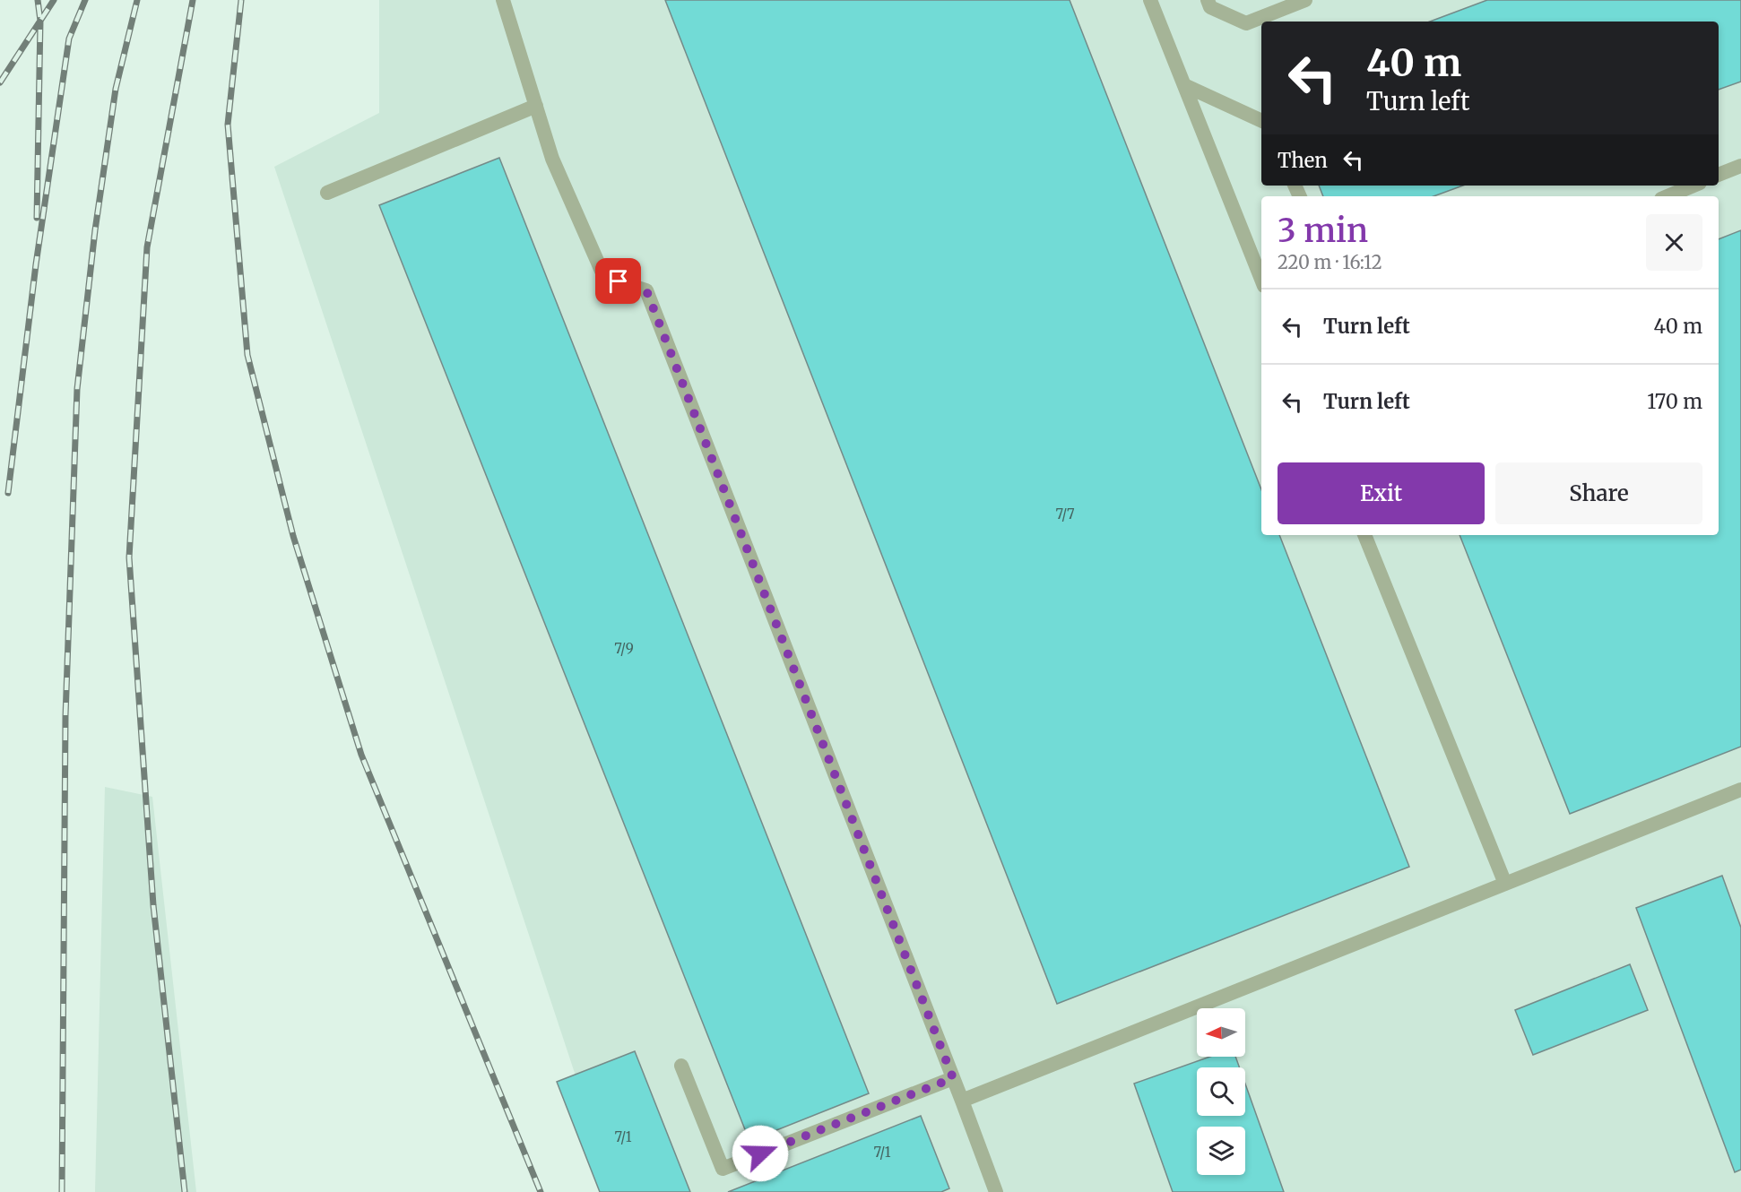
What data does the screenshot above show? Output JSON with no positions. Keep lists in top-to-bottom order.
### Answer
{
  "house_numbers": [
    "7/7",
    "7/9",
    "7/1",
    "7/1"
  ],
  "north": "left",
  "page": {
    "turn": ["40 m", "Turn left"],
    "then": "Then",
    "heading": ["3 min", "220 m · 16:12"],
    "list": [
      {
        "name": "Turn left",
        "value": "40 m"
      },
      {
        "name": "Turn left",
        "value": "170 m"
      }
    ],
    "buttons": ["Exit", "Share"]
  }
}
